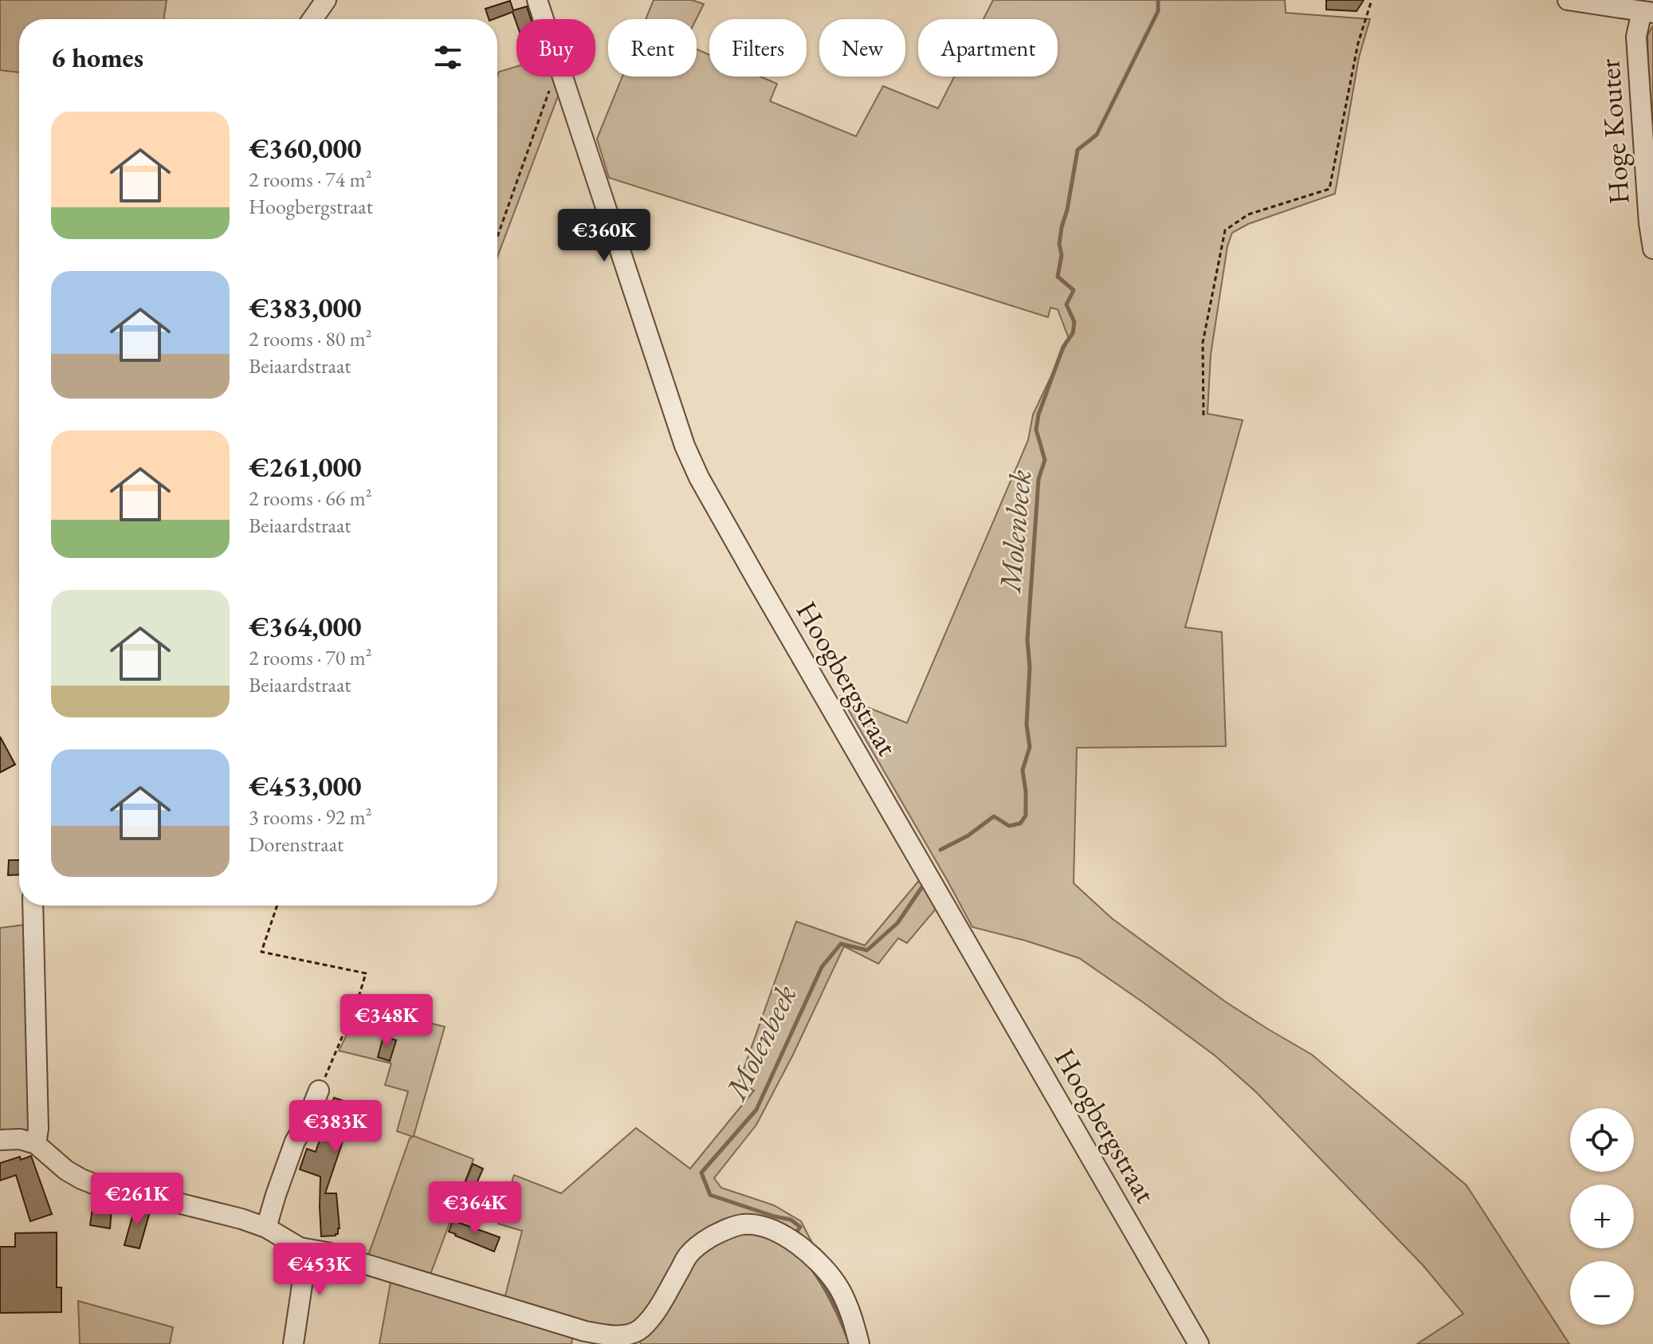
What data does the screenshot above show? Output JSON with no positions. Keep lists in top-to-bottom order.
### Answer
{
  "streets": {
    "street": ["Hoge Kouter", "Hoogbergstraat"]
  },
  "water": ["Molenbeek"],
  "page": {
    "chip": [
      "Buy",
      "Rent",
      "Filters",
      "New",
      "Apartment"
    ],
    "heading": "6 homes",
    "list": [
      {
        "name": "€360,000",
        "note": "2 rooms · 74 m² · Hoogbergstraat"
      },
      {
        "name": "€383,000",
        "note": "2 rooms · 80 m² · Beiaardstraat"
      },
      {
        "name": "€261,000",
        "note": "2 rooms · 66 m² · Beiaardstraat"
      },
      {
        "name": "€364,000",
        "note": "2 rooms · 70 m² · Beiaardstraat"
      },
      {
        "name": "€453,000",
        "note": "3 rooms · 92 m² · Dorenstraat"
      }
    ],
    "price": [
      "€360K",
      "€348K",
      "€383K",
      "€261K",
      "€364K",
      "€453K"
    ],
    "map_buttons": ["+", "−"]
  }
}
